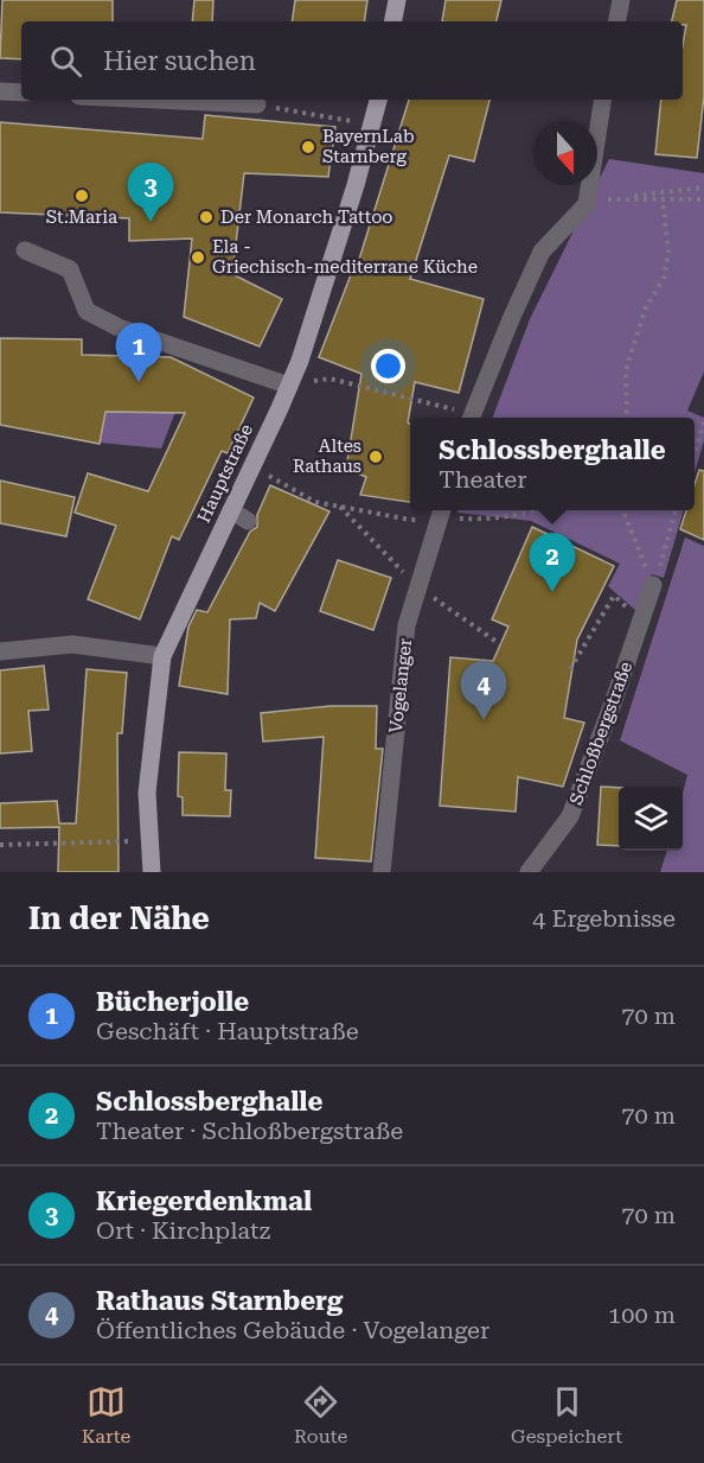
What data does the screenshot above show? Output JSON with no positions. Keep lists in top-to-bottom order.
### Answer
{
  "streets": {
    "main road": ["Hauptstraße"],
    "street": ["Vogelanger", "Schloßbergstraße"]
  },
  "places": [
    "BayernLab Starnberg",
    "St.Maria",
    "Der Monarch Tattoo",
    "Ela - Griechisch-mediterrane Küche",
    "Altes Rathaus"
  ],
  "north": "bottom",
  "page": {
    "search": "Hier suchen",
    "pins": [
      "3",
      "1",
      "2",
      "4"
    ],
    "popup": ["Schlossberghalle", "Theater"],
    "heading": ["In der Nähe", "4 Ergebnisse"],
    "list": [
      {
        "mark": "1",
        "name": "Bücherjolle",
        "note": "Geschäft · Hauptstraße",
        "value": "70 m"
      },
      {
        "mark": "2",
        "name": "Schlossberghalle",
        "note": "Theater · Schloßbergstraße",
        "value": "70 m"
      },
      {
        "mark": "3",
        "name": "Kriegerdenkmal",
        "note": "Ort · Kirchplatz",
        "value": "70 m"
      },
      {
        "mark": "4",
        "name": "Rathaus Starnberg",
        "note": "Öffentliches Gebäude · Vogelanger",
        "value": "100 m"
      }
    ],
    "nav": ["Karte", "Route", "Gespeichert"]
  }
}
